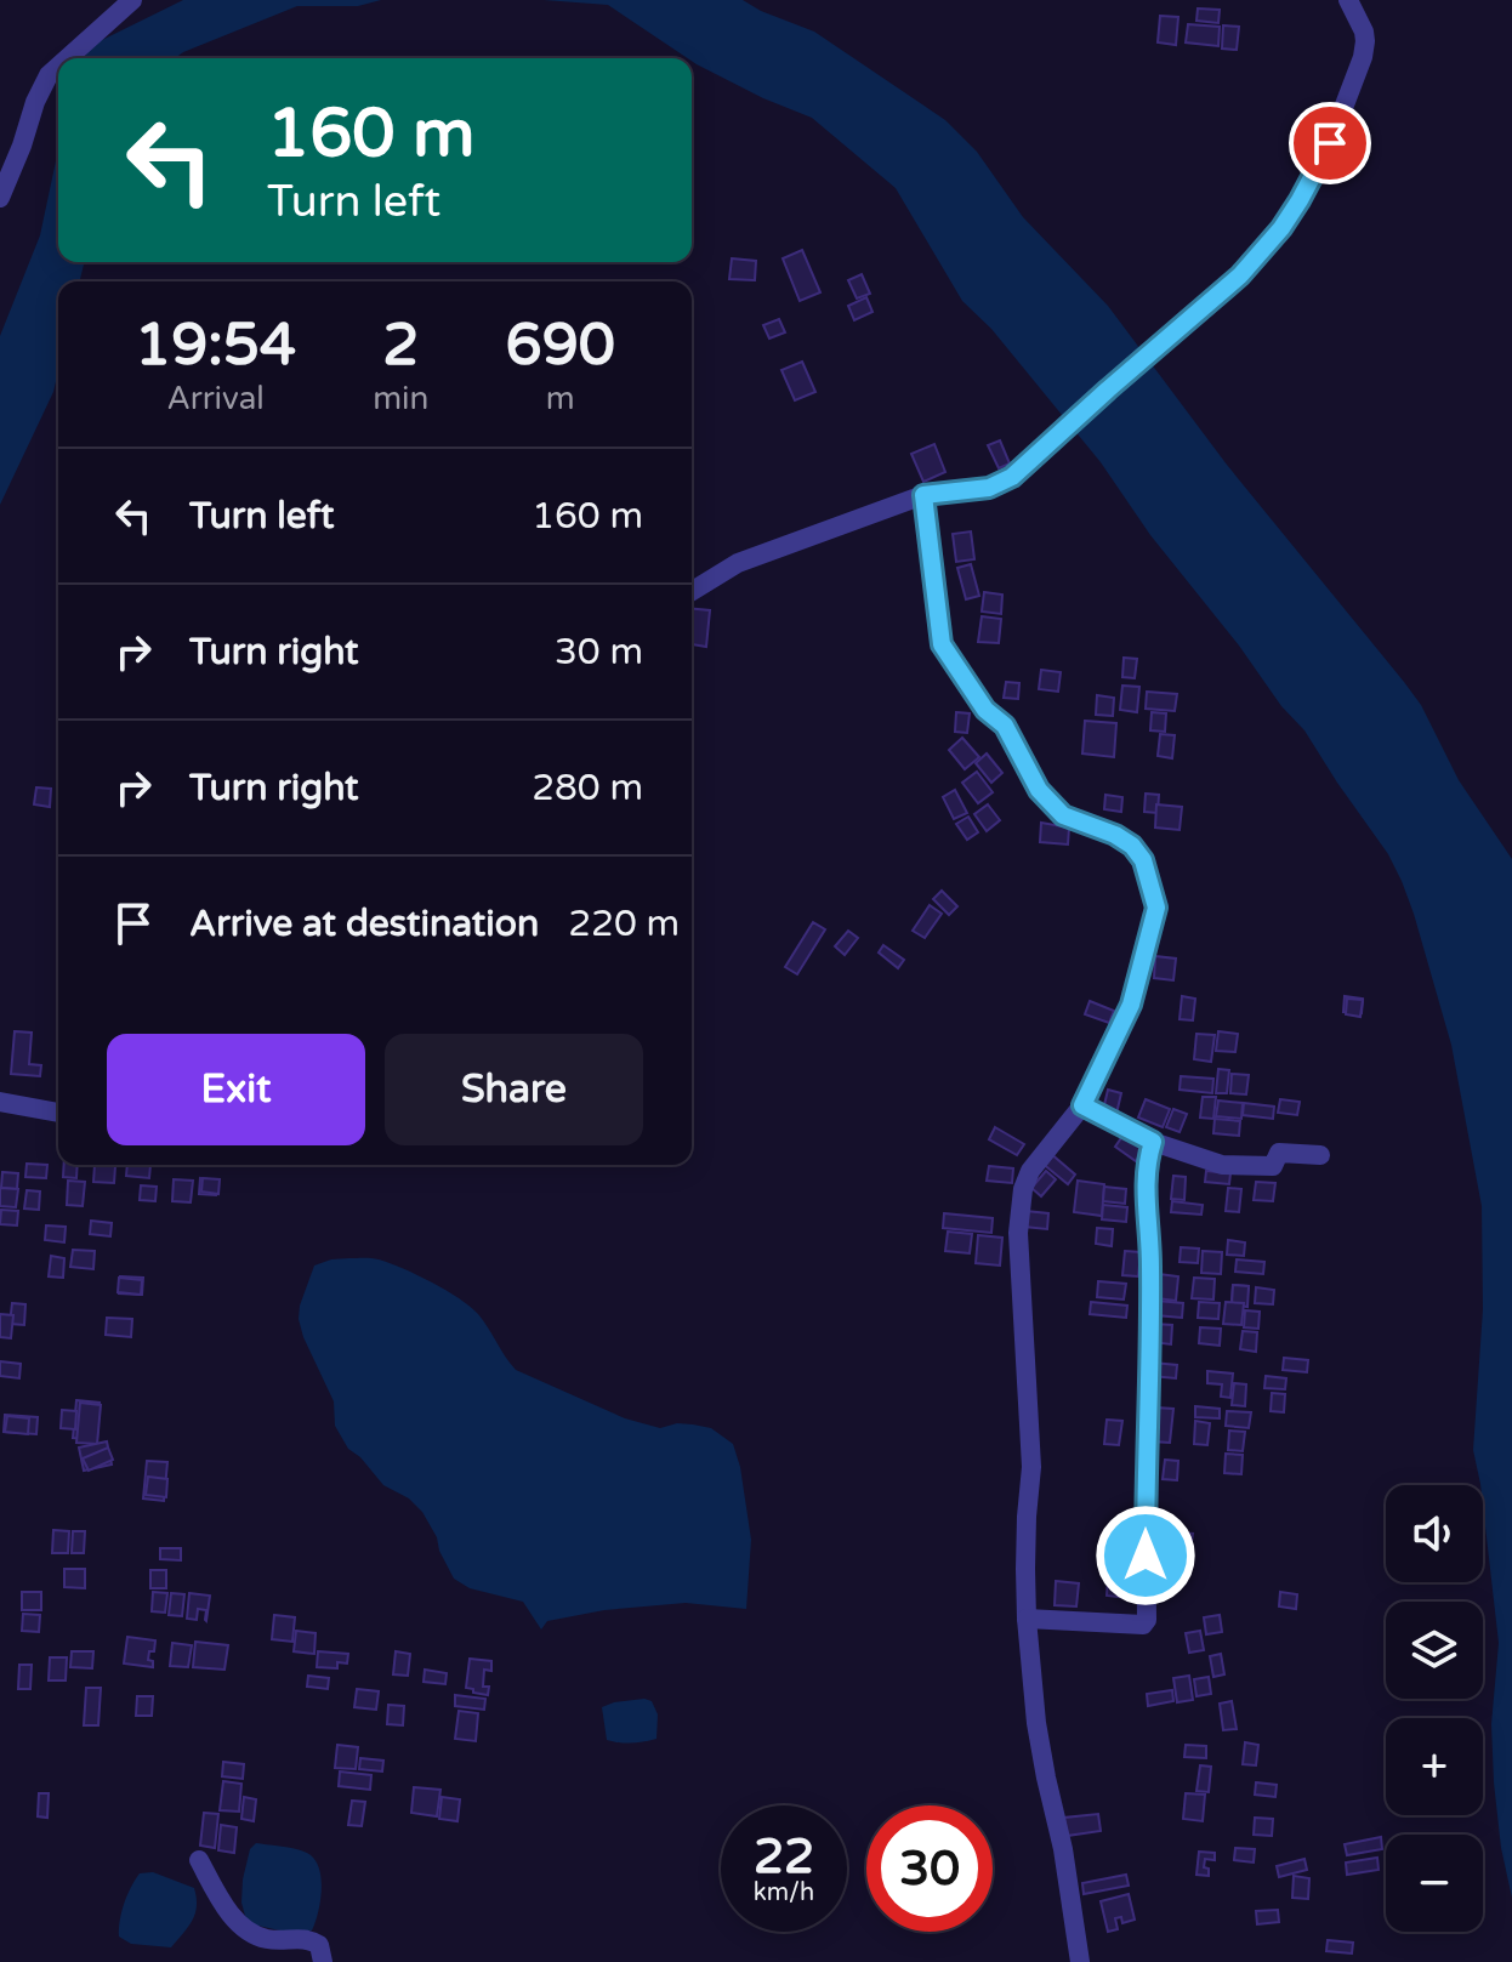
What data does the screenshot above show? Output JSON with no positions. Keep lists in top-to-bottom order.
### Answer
{
  "page": {
    "turn": ["160 m", "Turn left"],
    "eta": [
      "19:54",
      "Arrival",
      "2",
      "min",
      "690",
      "m"
    ],
    "list": [
      {
        "name": "Turn left",
        "value": "160 m"
      },
      {
        "name": "Turn right",
        "value": "30 m"
      },
      {
        "name": "Turn right",
        "value": "280 m"
      },
      {
        "name": "Arrive at destination",
        "value": "220 m"
      }
    ],
    "buttons": ["Exit", "Share"],
    "map_buttons": ["+", "−"],
    "speed": "22 km/h",
    "limit": "30"
  }
}
